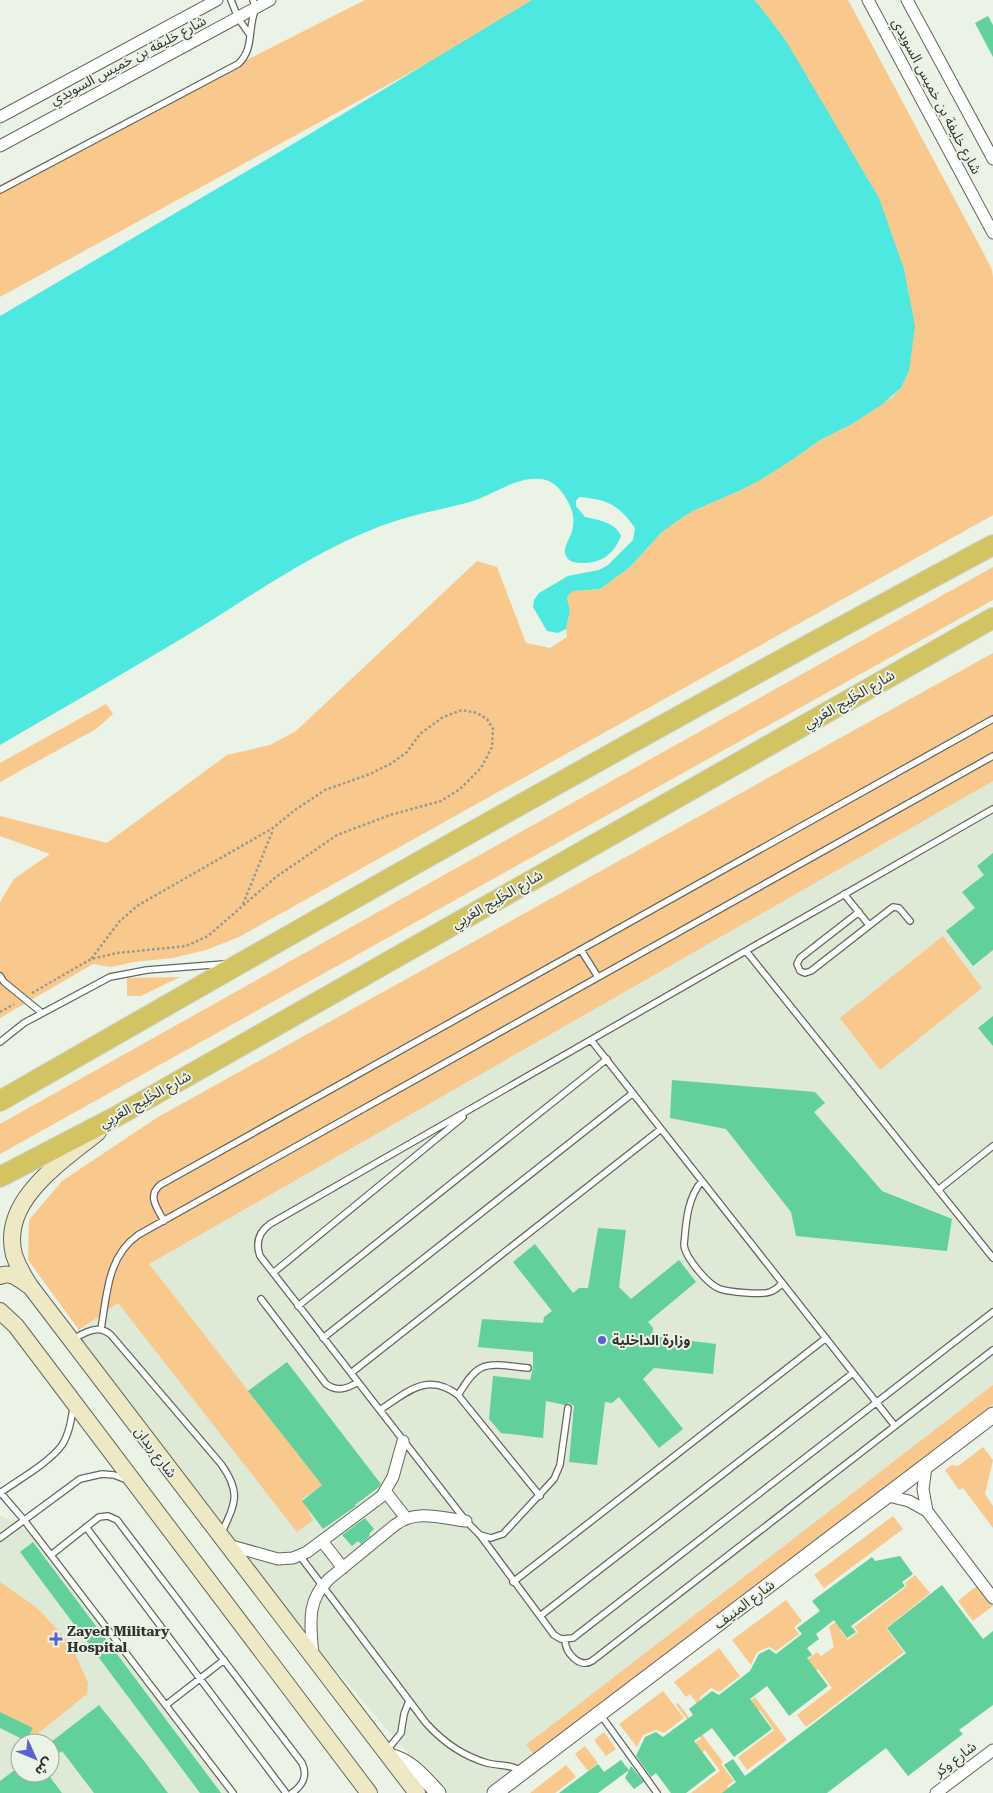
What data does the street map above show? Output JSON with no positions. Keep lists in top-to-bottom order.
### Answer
{
  "streets": {
    "highway": ["شارع الخَلِيج العَربِي"],
    "main road": ["شارع ربدان"],
    "street": ["شارع خليفة بن خميس السويدي", "شارع المنيف", "شارع وكر"]
  },
  "crossings": [
    ["شارع الخَلِيج العَربِي", "شارع ربدان"]
  ],
  "places": {
    "other": ["وزارة الداخلية"],
    "health": ["Zayed Military Hospital"]
  },
  "north": "bottom right"
}
